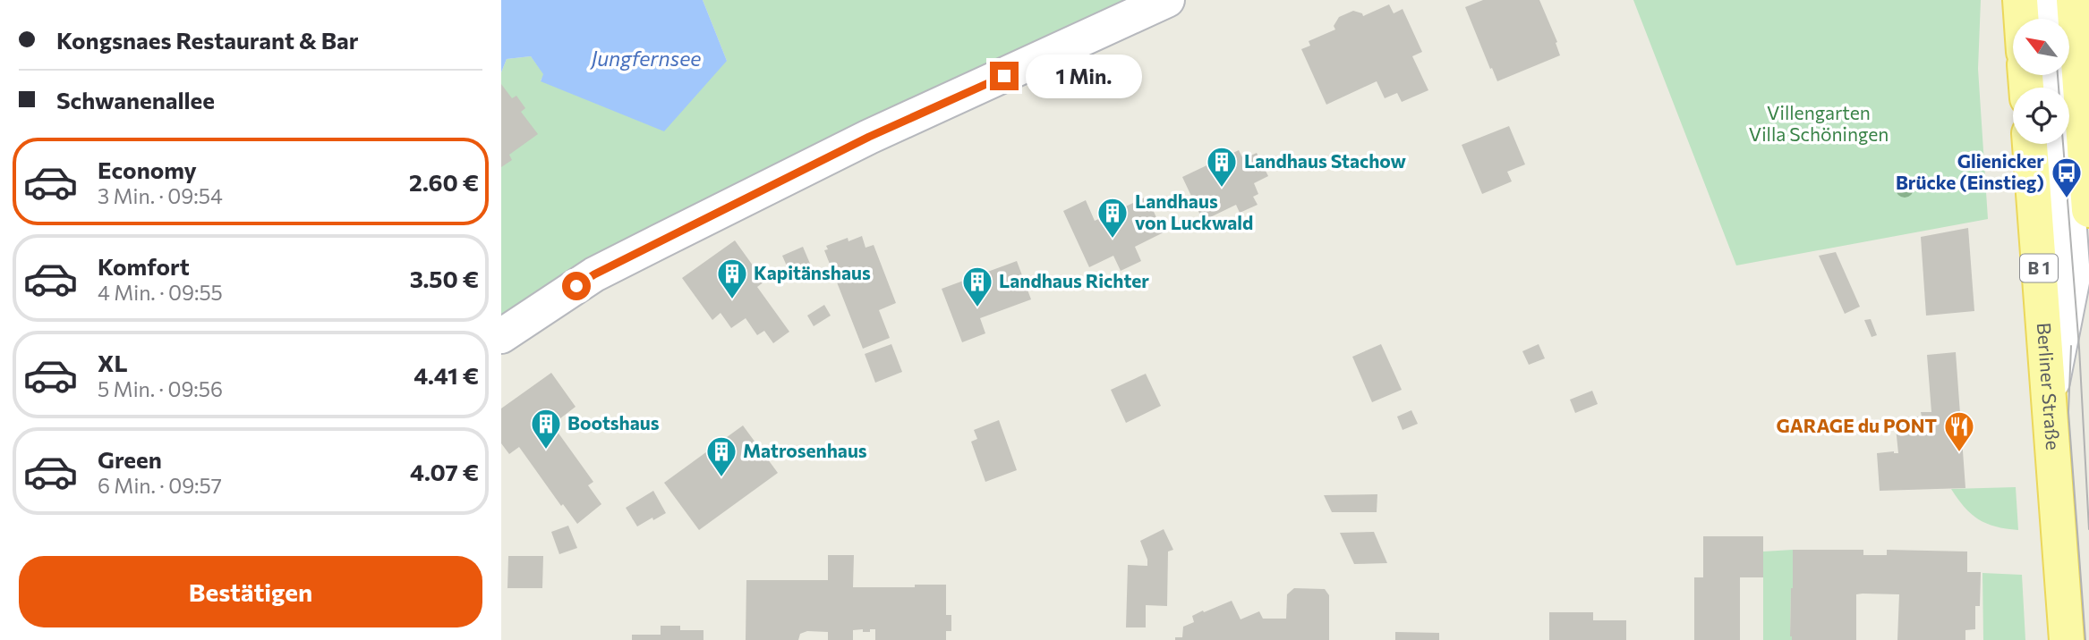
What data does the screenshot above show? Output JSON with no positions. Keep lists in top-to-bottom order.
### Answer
{
  "streets": {
    "main road": ["B 1", "Berliner Straße"]
  },
  "water": ["Jungfernsee"],
  "parks": ["Villengarten Villa Schöningen"],
  "places": {
    "building": [
      "Landhaus Stachow",
      "Landhaus von Luckwald",
      "Kapitänshaus",
      "Landhaus Richter",
      "Bootshaus",
      "Matrosenhaus"
    ],
    "bus stop": ["Glienicker Brücke (Einstieg)"],
    "restaurant": ["GARAGE du PONT"]
  },
  "north": "top left",
  "page": {
    "banner": ["Kongsnaes Restaurant & Bar", "Schwanenallee"],
    "bubble": "1 Min.",
    "list": [
      {
        "name": "Economy",
        "note": "3 Min. · 09:54",
        "value": "2.60 €"
      },
      {
        "name": "Komfort",
        "note": "4 Min. · 09:55",
        "value": "3.50 €"
      },
      {
        "name": "XL",
        "note": "5 Min. · 09:56",
        "value": "4.41 €"
      },
      {
        "name": "Green",
        "note": "6 Min. · 09:57",
        "value": "4.07 €"
      }
    ],
    "buttons": "Bestätigen"
  }
}
